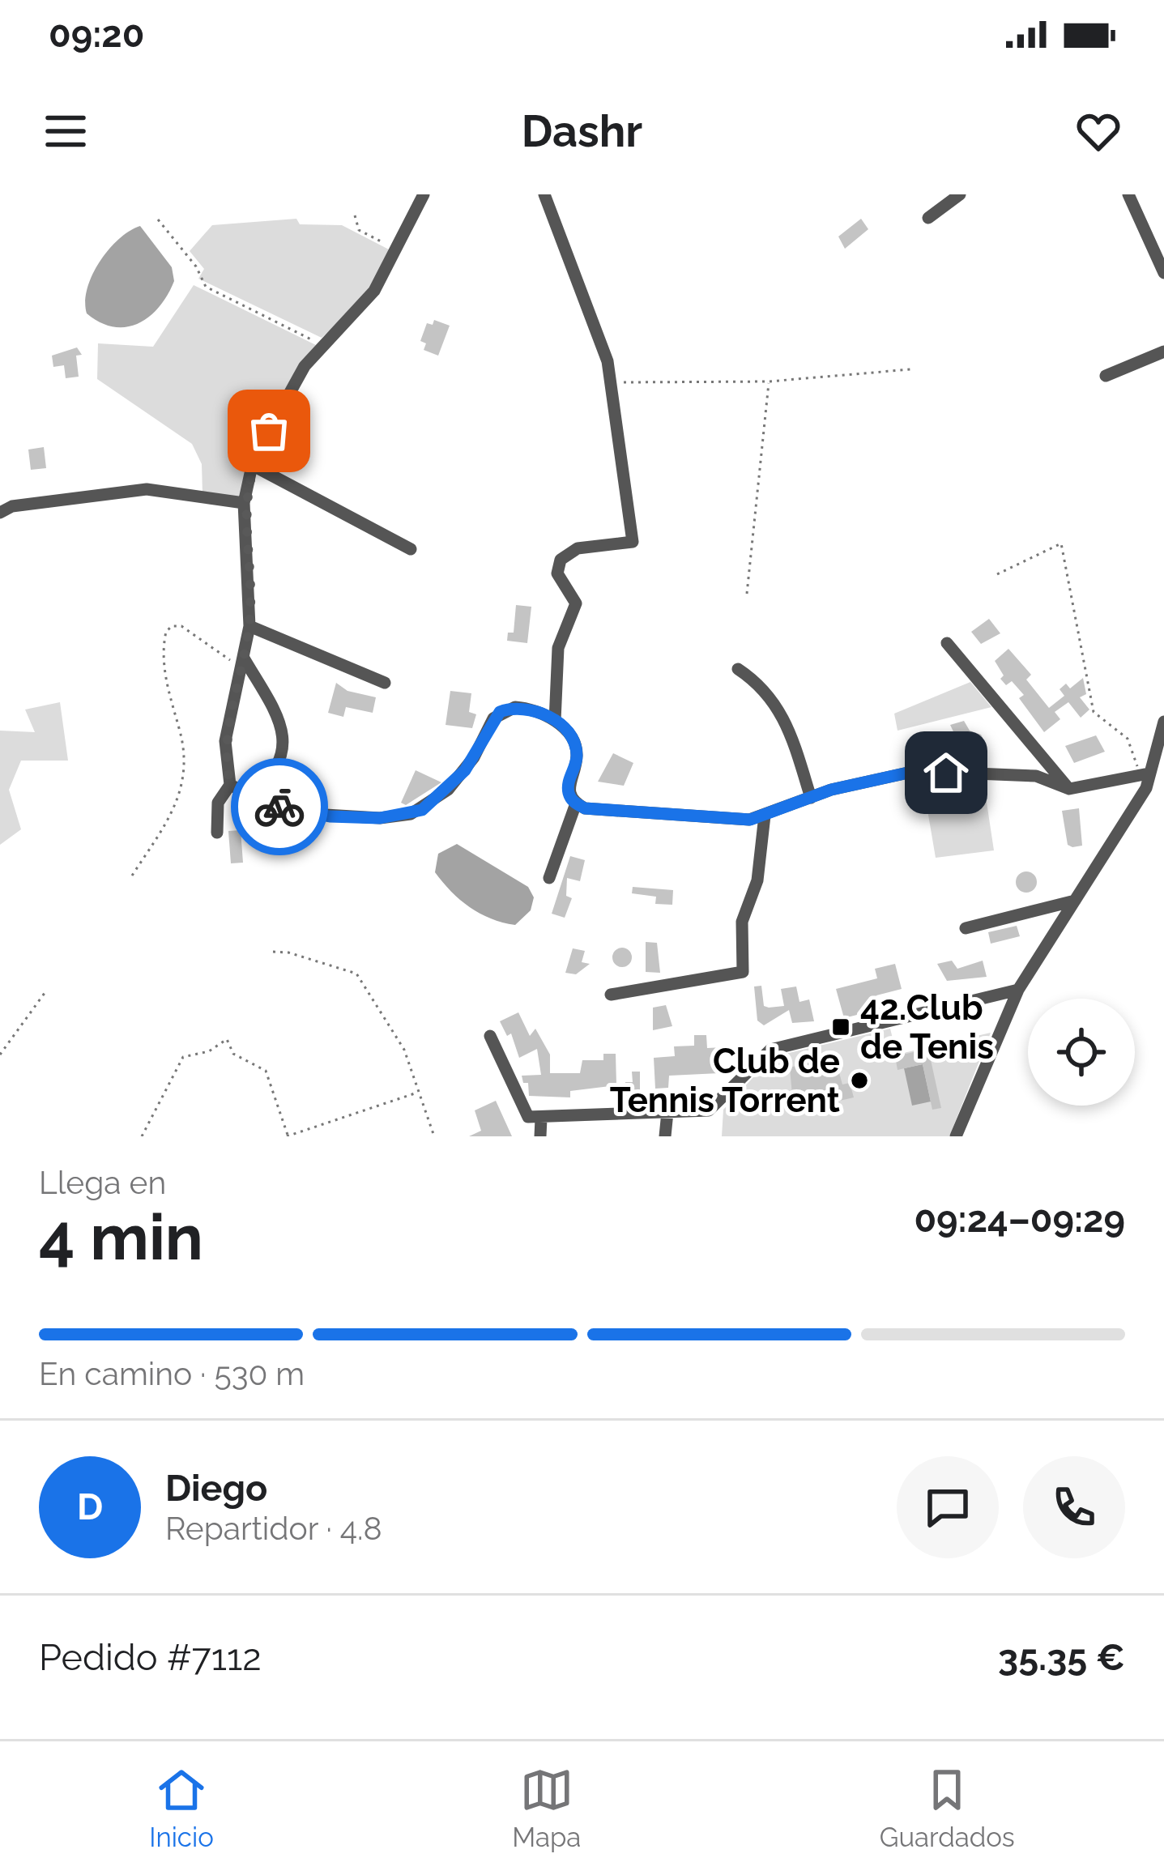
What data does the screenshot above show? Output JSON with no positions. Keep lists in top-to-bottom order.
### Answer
{
  "places": {
    "transit": ["42.Club de Tenis"],
    "other": ["Club de Tennis Torrent"]
  },
  "page": {
    "status": "09:20",
    "header": "Dashr",
    "heading": ["4 min", "Llega en", "09:24–09:29"],
    "panel": [
      "Diego",
      "Repartidor · 4.8",
      "Pedido #7112",
      "35.35 €"
    ],
    "bar": "En camino · 530 m",
    "round": "D",
    "tabs": ["Inicio", "Mapa", "Guardados"]
  }
}
